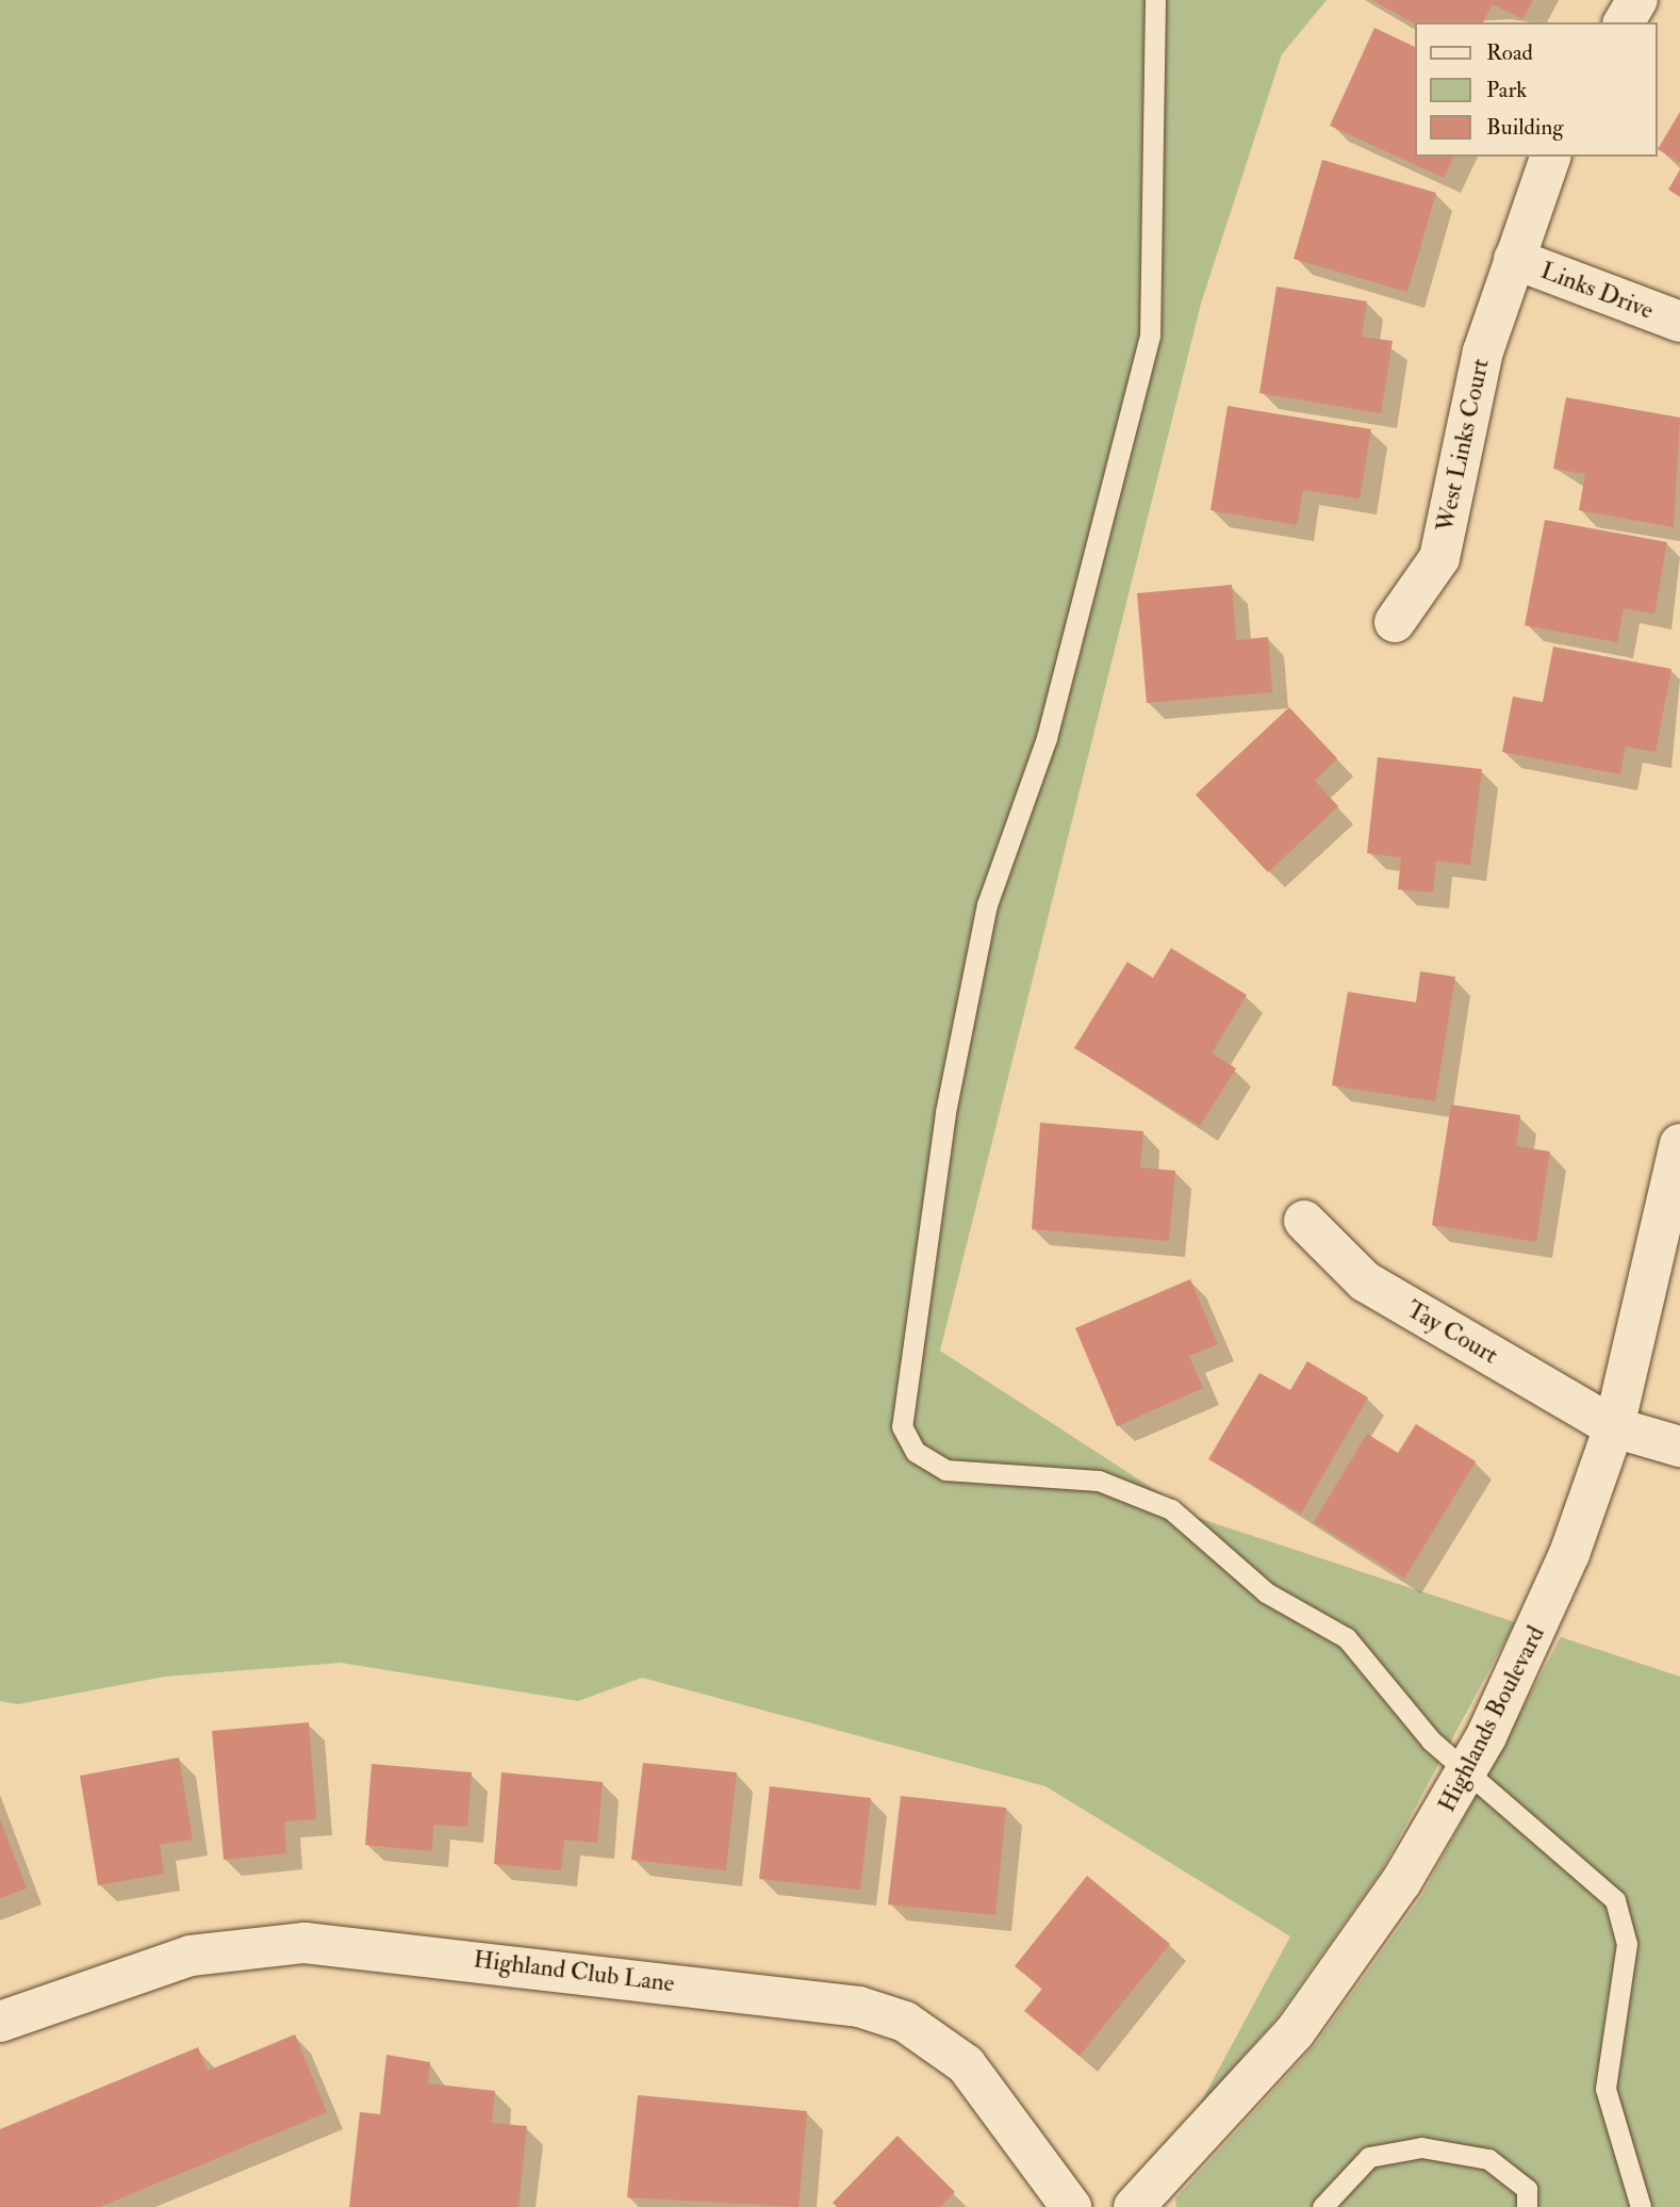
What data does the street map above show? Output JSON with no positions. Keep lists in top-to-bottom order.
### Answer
{
  "streets": {
    "street": [
      "Links Drive",
      "West Links Court",
      "Tay Court",
      "Highlands Boulevard",
      "Highland Club Lane"
    ]
  },
  "crossings": [
    ["Links Drive", "West Links Court"],
    ["Tay Court", "Highlands Boulevard"]
  ],
  "legend": ["Road", "Park", "Building"]
}
